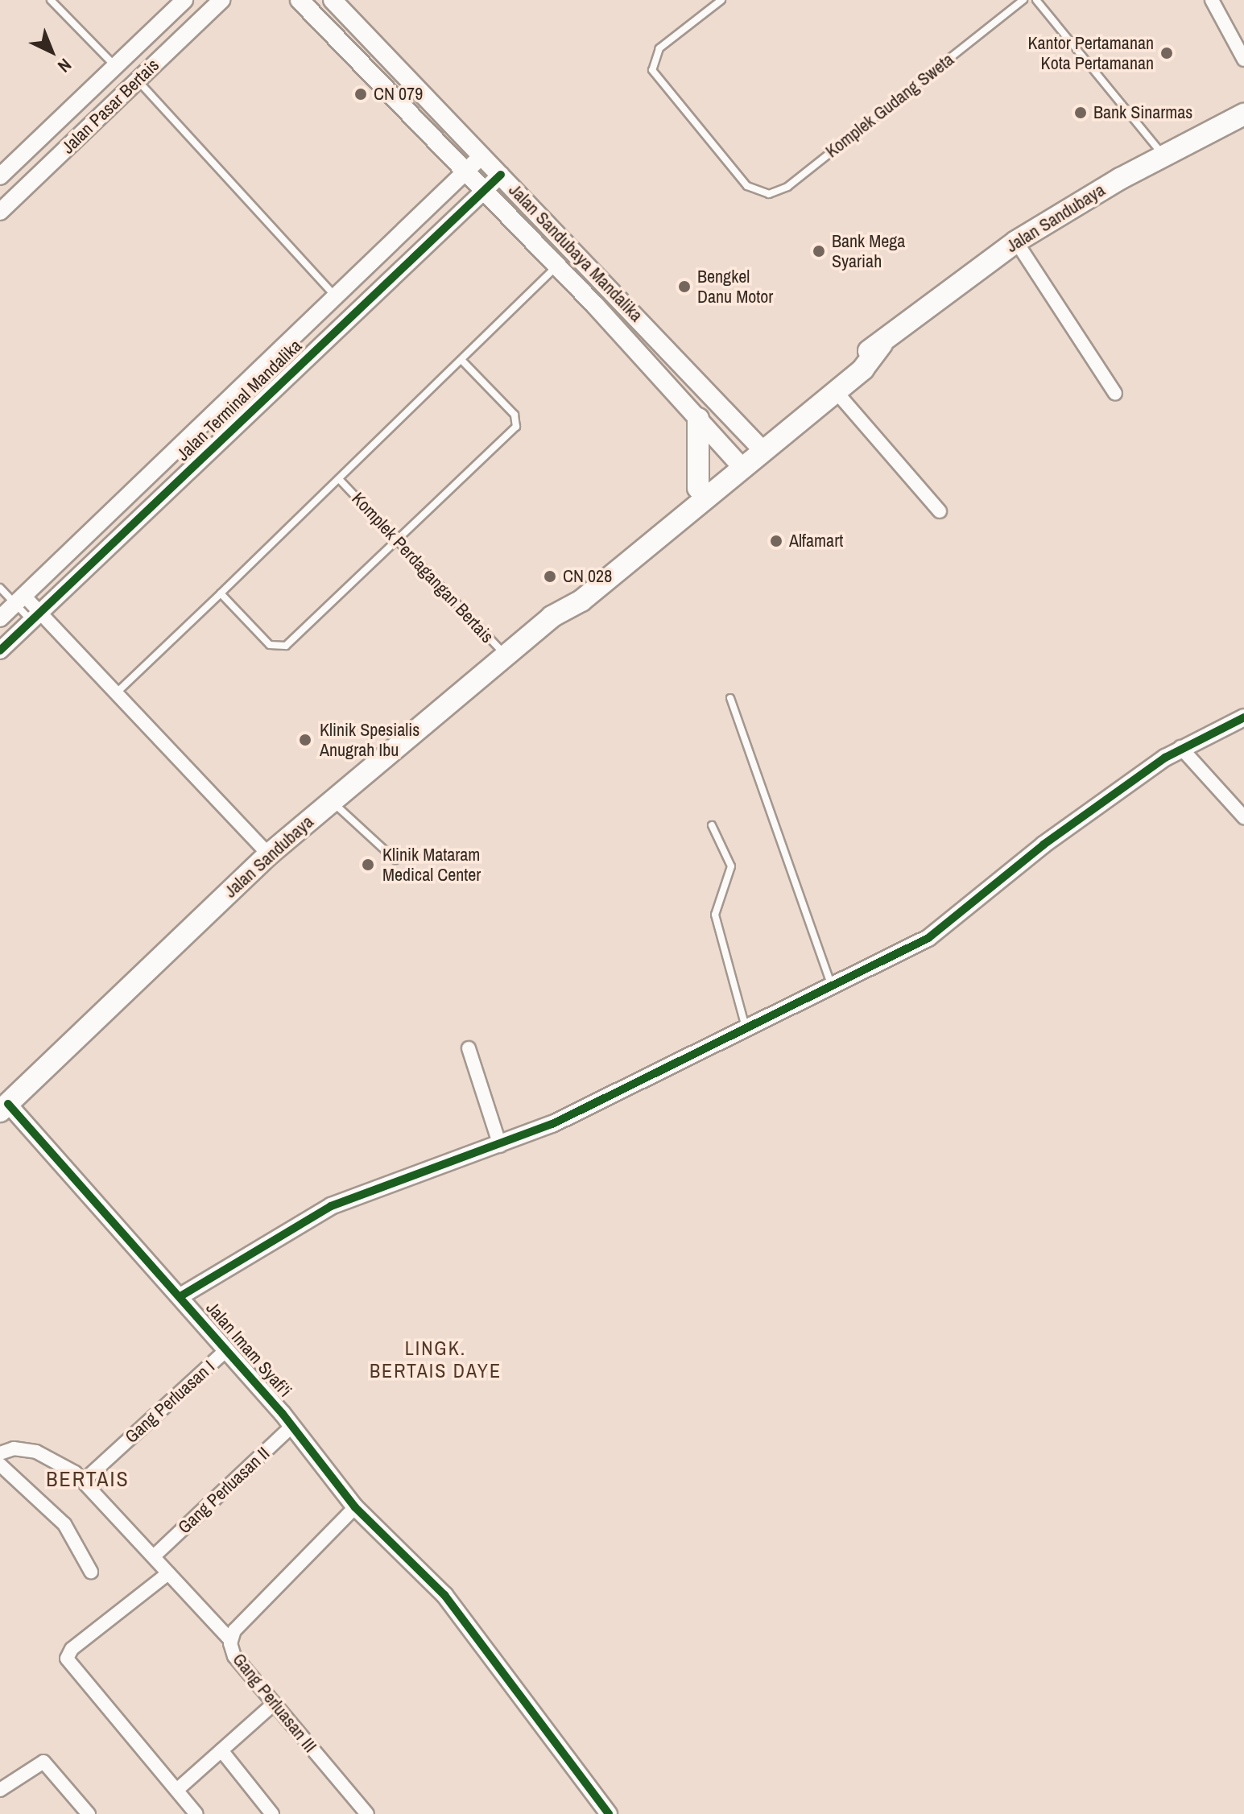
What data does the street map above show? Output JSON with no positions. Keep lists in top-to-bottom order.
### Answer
{
  "streets": {
    "highway": ["Jalan Sandubaya"],
    "main road": ["Jalan Sandubaya Mandalika"],
    "street": [
      "Jalan Pasar Bertais",
      "Jalan Terminal Mandalika",
      "Jalan Imam Syafi'i",
      "Gang Perluasan I",
      "Gang Perluasan II",
      "Gang Perluasan III"
    ],
    "lane": ["Komplek Gudang Sweta", "Komplek Perdagangan Bertais"]
  },
  "crossings": [
    ["Jalan Sandubaya", "Jalan Sandubaya Mandalika"],
    ["Jalan Sandubaya", "Komplek Perdagangan Bertais"],
    ["Jalan Sandubaya", "Jalan Imam Syafi'i"],
    ["Jalan Sandubaya Mandalika", "Jalan Terminal Mandalika"],
    ["Jalan Imam Syafi'i", "Gang Perluasan I"],
    ["Jalan Imam Syafi'i", "Gang Perluasan II"],
    ["Jalan Imam Syafi'i", "Gang Perluasan III"]
  ],
  "districts": ["LINGK. BERTAIS DAYE", "BERTAIS"],
  "places": [
    "Kantor Pertamanan Kota Pertamanan",
    "CN 079",
    "Bank Sinarmas",
    "Bank Mega Syariah",
    "Bengkel Danu Motor",
    "Alfamart",
    "CN 028",
    "Klinik Spesialis Anugrah Ibu",
    "Klinik Mataram Medical Center"
  ],
  "north": "bottom right"
}
